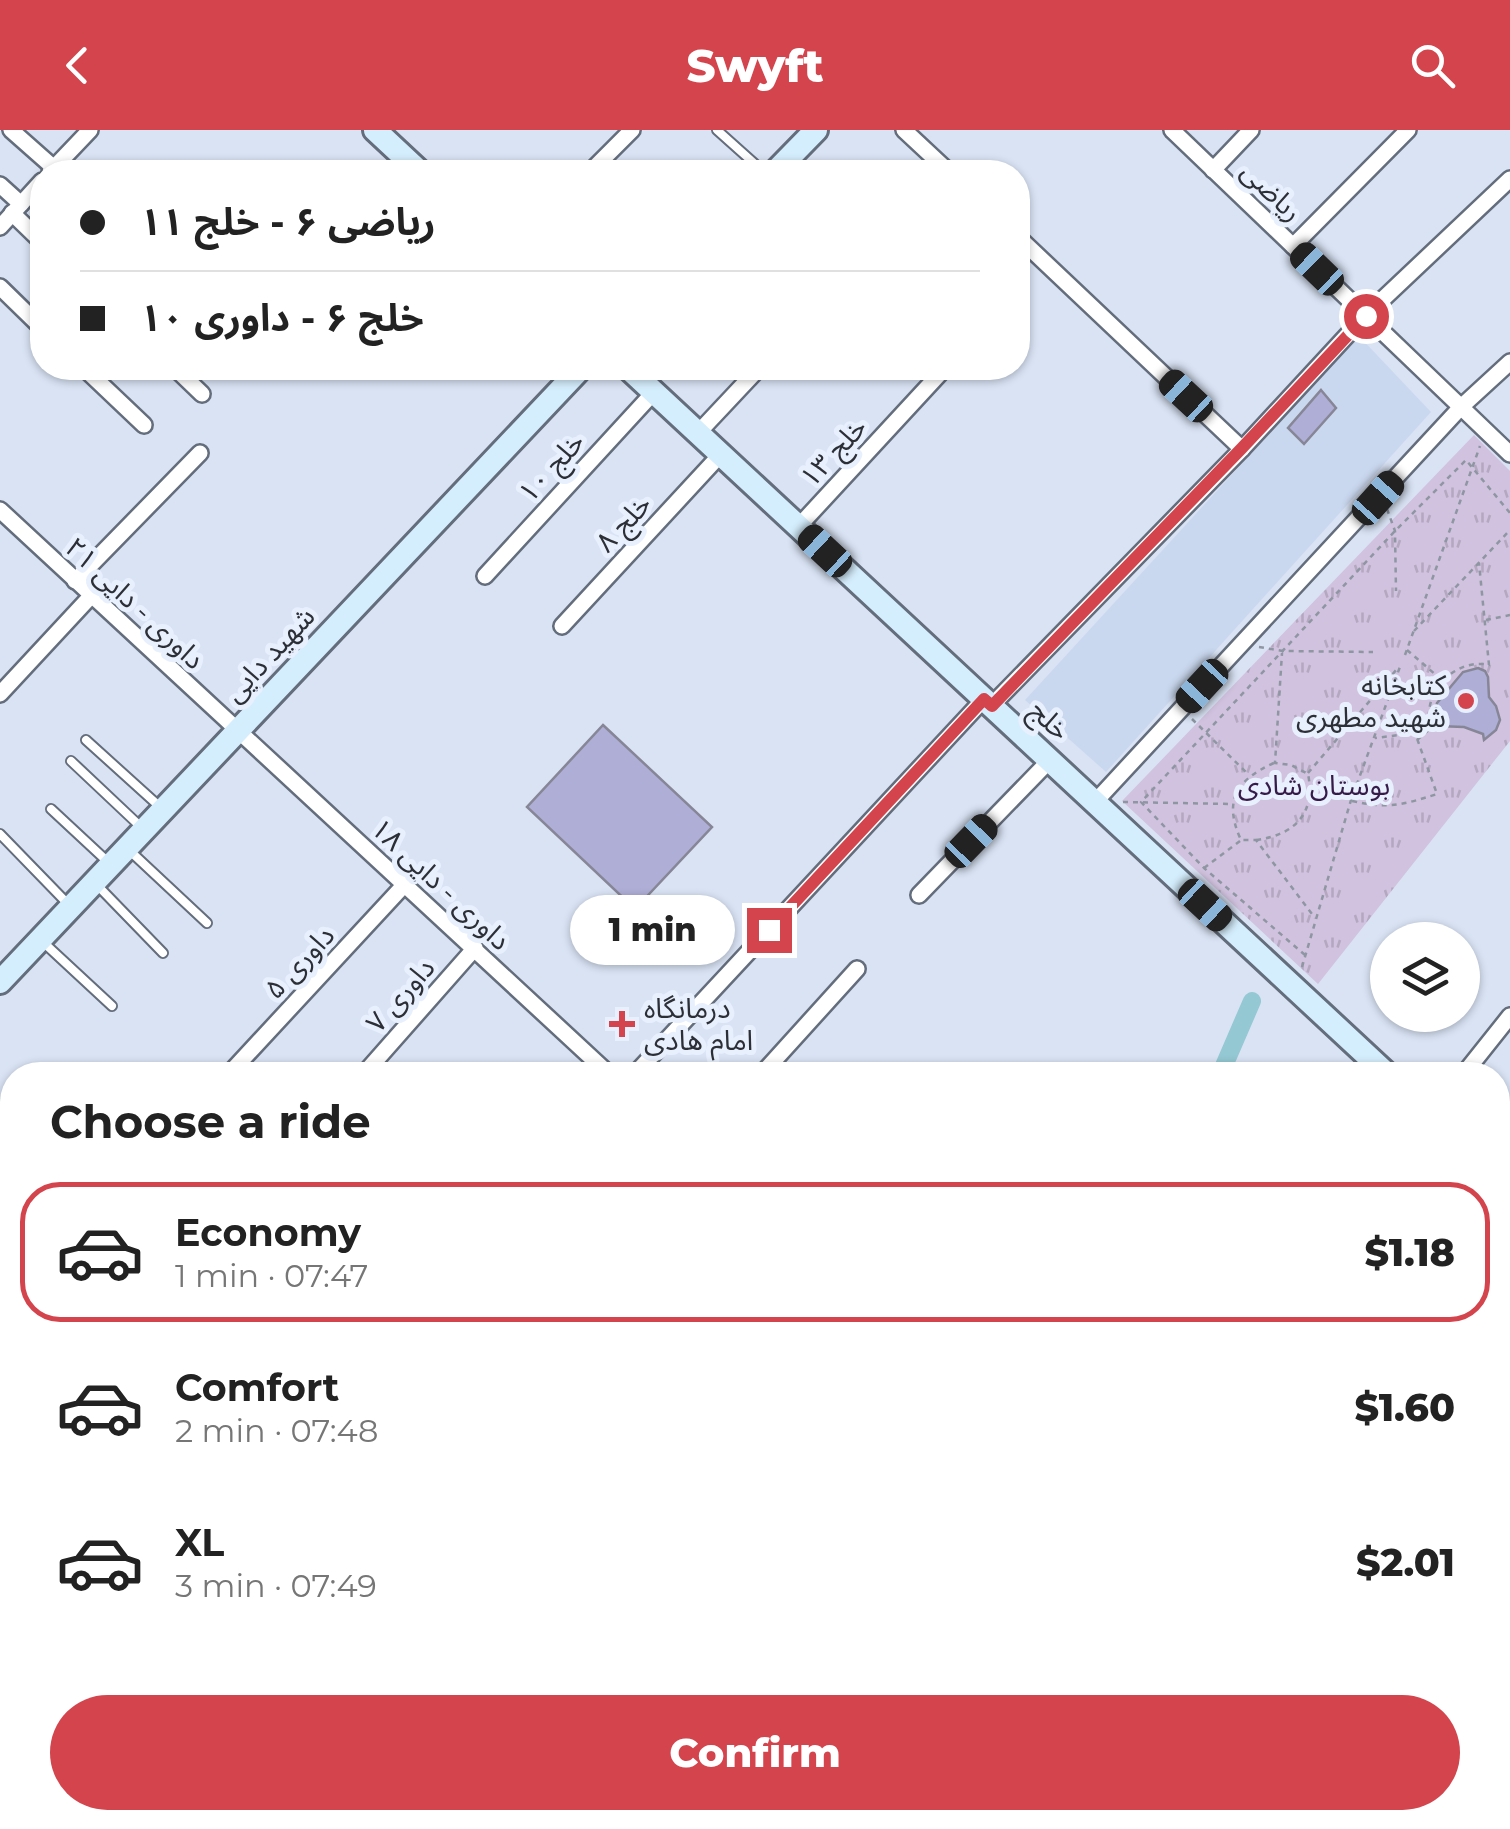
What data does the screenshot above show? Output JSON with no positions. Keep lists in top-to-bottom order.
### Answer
{
  "streets": {
    "street": [
      "ریاضی",
      "خلج ۱۳",
      "خلج ۱۰",
      "خلج ۸",
      "داوری - دایی ۲۱",
      "شهید دایی",
      "خلج",
      "داوری - دایی ۱۸",
      "داوری ۵",
      "داوری ۷"
    ]
  },
  "crossings": [
    ["خلج ۱۳", "خلج"],
    ["خلج ۱۰", "خلج"],
    ["خلج ۸", "خلج"],
    ["داوری - دایی ۲۱", "شهید دایی"],
    ["داوری - دایی ۲۱", "داوری - دایی ۱۸"],
    ["شهید دایی", "داوری - دایی ۱۸"],
    ["داوری - دایی ۱۸", "داوری ۵"],
    ["داوری - دایی ۱۸", "داوری ۷"]
  ],
  "parks": ["بوستان شادی"],
  "places": {
    "other": ["کتابخانه شهید مطهری"],
    "health": ["درمانگاه امام هادی"]
  },
  "page": {
    "header": "Swyft",
    "banner": ["ریاضی ۶ - خلج ۱۱", "خلج ۶ - داوری ۱۰"],
    "bubble": "1 min",
    "heading": "Choose a ride",
    "list": [
      {
        "name": "Economy",
        "note": "1 min · 07:47",
        "value": "$1.18"
      },
      {
        "name": "Comfort",
        "note": "2 min · 07:48",
        "value": "$1.60"
      },
      {
        "name": "XL",
        "note": "3 min · 07:49",
        "value": "$2.01"
      }
    ],
    "buttons": "Confirm"
  }
}
